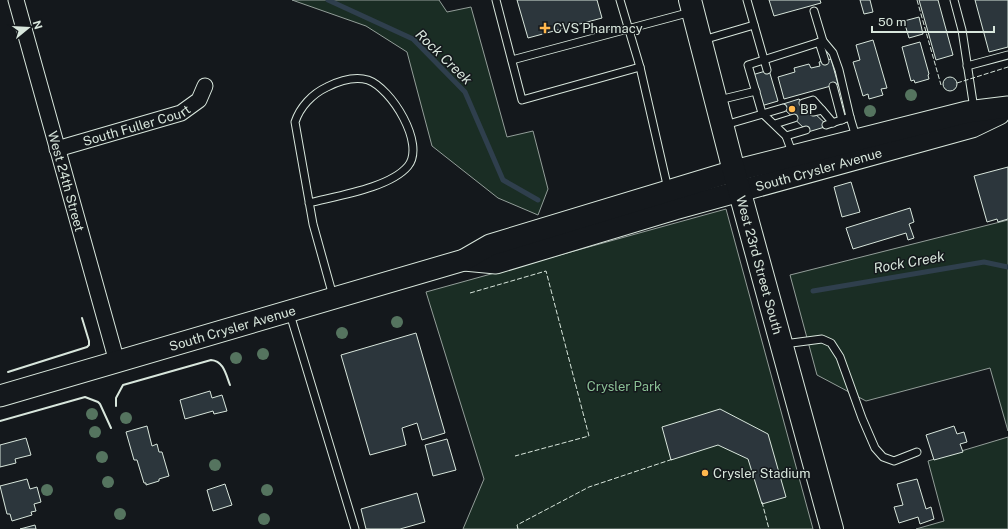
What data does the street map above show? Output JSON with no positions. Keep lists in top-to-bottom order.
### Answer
{
  "streets": {
    "main road": ["South Crysler Avenue", "West 23rd Street South"],
    "street": ["South Fuller Court", "West 24th Street"]
  },
  "crossings": [
    ["South Fuller Court", "West 24th Street"],
    ["South Crysler Avenue", "West 24th Street"],
    ["South Crysler Avenue", "West 23rd Street South"]
  ],
  "water": ["Rock Creek"],
  "parks": ["Crysler Park"],
  "places": {
    "health": ["CVS Pharmacy"],
    "other": ["BP", "Crysler Stadium"]
  },
  "scale_bar": "50 m",
  "north": "right"
}
